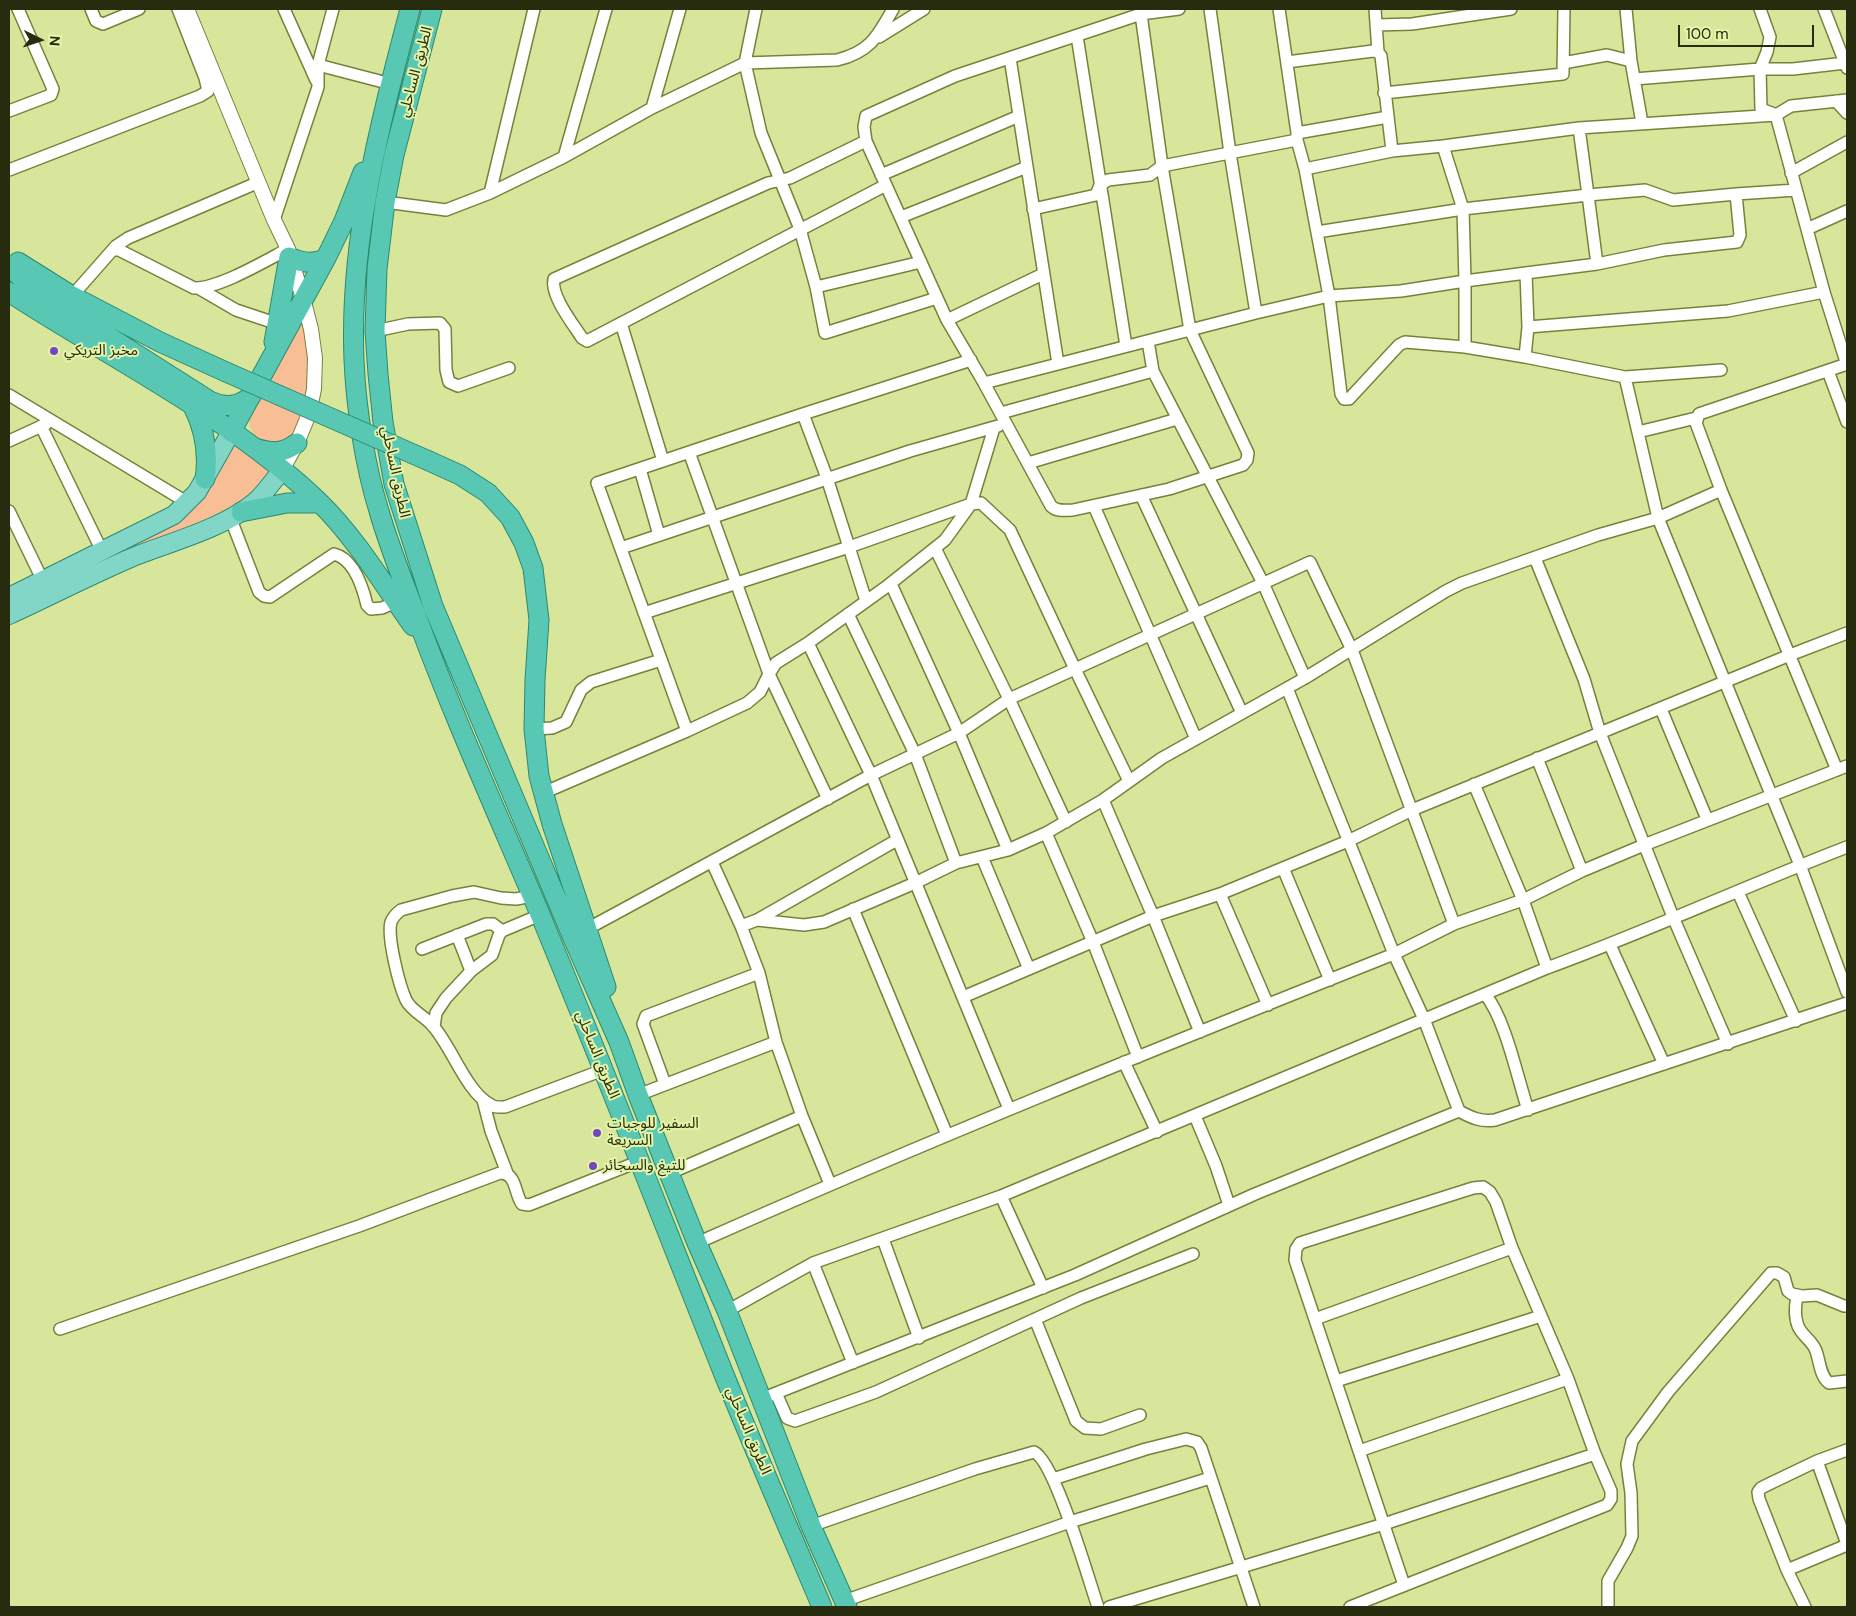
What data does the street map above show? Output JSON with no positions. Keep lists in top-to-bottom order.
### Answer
{
  "streets": {
    "highway": ["الطريق الساحلي"]
  },
  "places": ["مخبز التريكي", "السفير للوجبات السريعة", "للتيغ والسجائر"],
  "scale_bar": "100 m",
  "north": "right"
}
